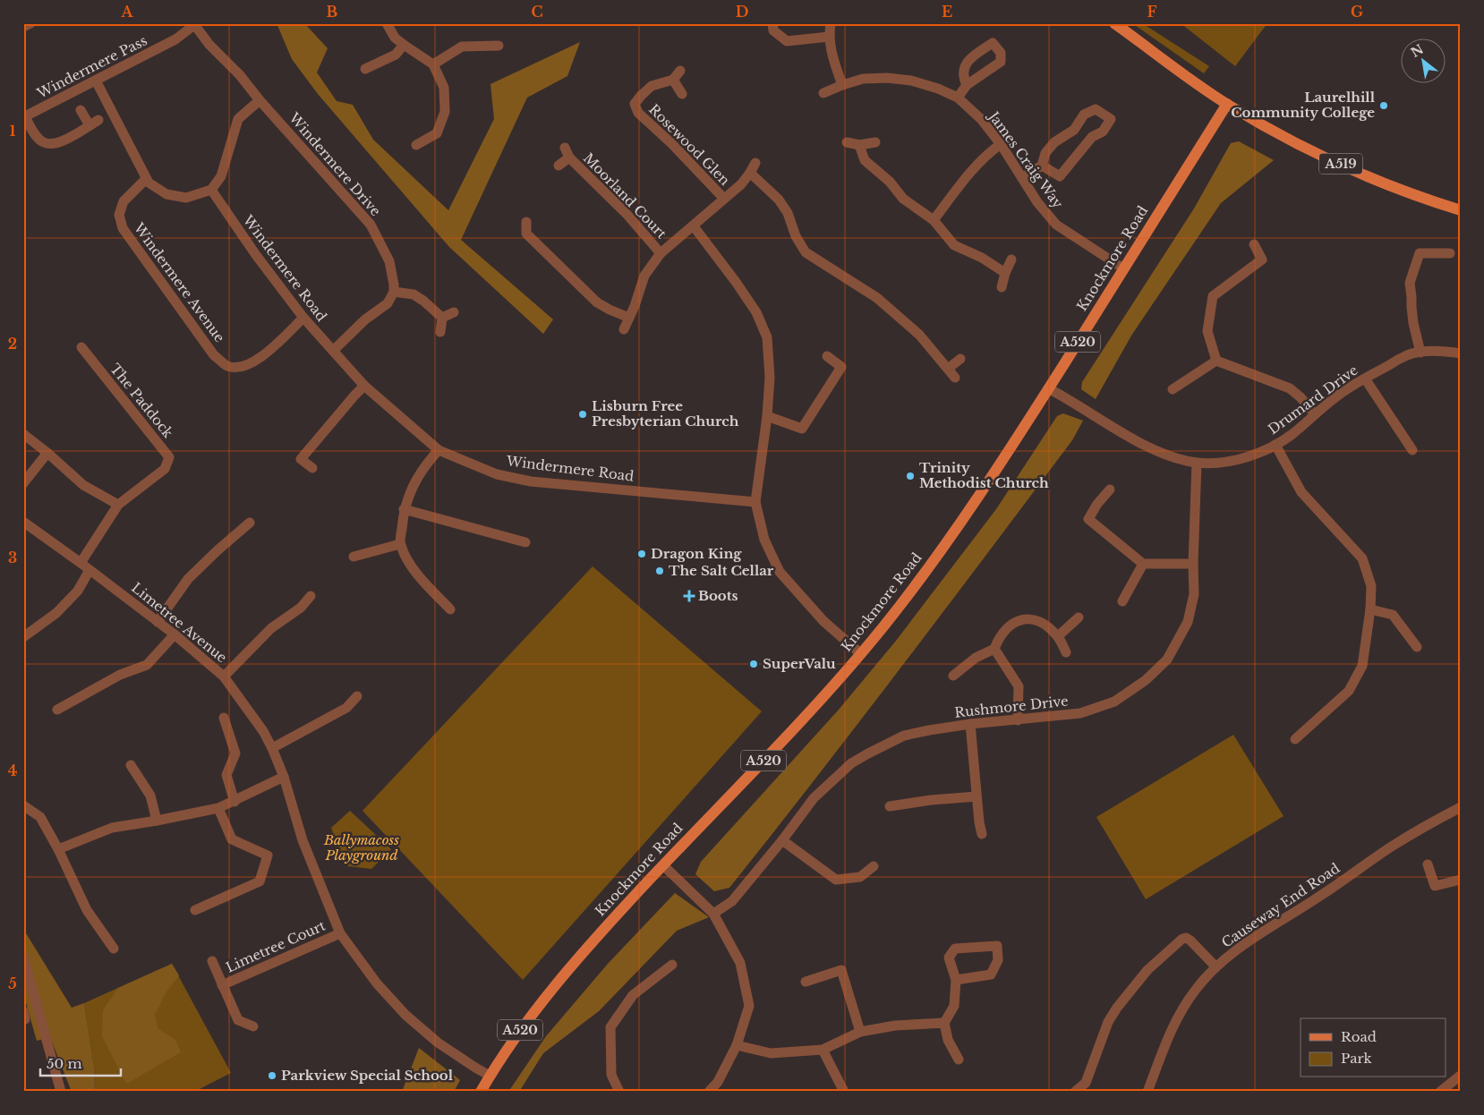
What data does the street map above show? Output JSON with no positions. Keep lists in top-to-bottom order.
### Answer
{
  "streets": {
    "main road": ["A519", "Knockmore Road", "A520"],
    "street": [
      "Windermere Pass",
      "Rosewood Glen",
      "James Craig Way",
      "Windermere Drive",
      "Moorland Court",
      "Windermere Road",
      "Windermere Avenue",
      "Drumard Drive",
      "The Paddock",
      "Limetree Avenue",
      "Rushmore Drive",
      "Causeway End Road",
      "Limetree Court"
    ]
  },
  "crossings": [
    ["Windermere Pass", "Windermere Drive"],
    ["Rosewood Glen", "Moorland Court"],
    ["James Craig Way", "Knockmore Road"],
    ["A519", "Knockmore Road"],
    ["Knockmore Road", "Drumard Drive"],
    ["Knockmore Road", "Limetree Avenue"],
    ["Windermere Road", "Windermere Avenue"],
    ["Drumard Drive", "Rushmore Drive"],
    ["The Paddock", "Limetree Avenue"],
    ["Limetree Avenue", "Limetree Court"]
  ],
  "parks": ["Ballymacoss Playground"],
  "places": {
    "other": [
      "Laurelhill Community College",
      "Lisburn Free Presbyterian Church",
      "Trinity Methodist Church",
      "Dragon King",
      "The Salt Cellar",
      "SuperValu",
      "Parkview Special School"
    ],
    "health": ["Boots"]
  },
  "legend": ["Road", "Park"],
  "scale_bar": "50 m",
  "north": "top left",
  "grid": {
    "columns": [
      "A",
      "B",
      "C",
      "D",
      "E",
      "F",
      "G"
    ],
    "rows": [
      "1",
      "2",
      "3",
      "4",
      "5"
    ]
  }
}
